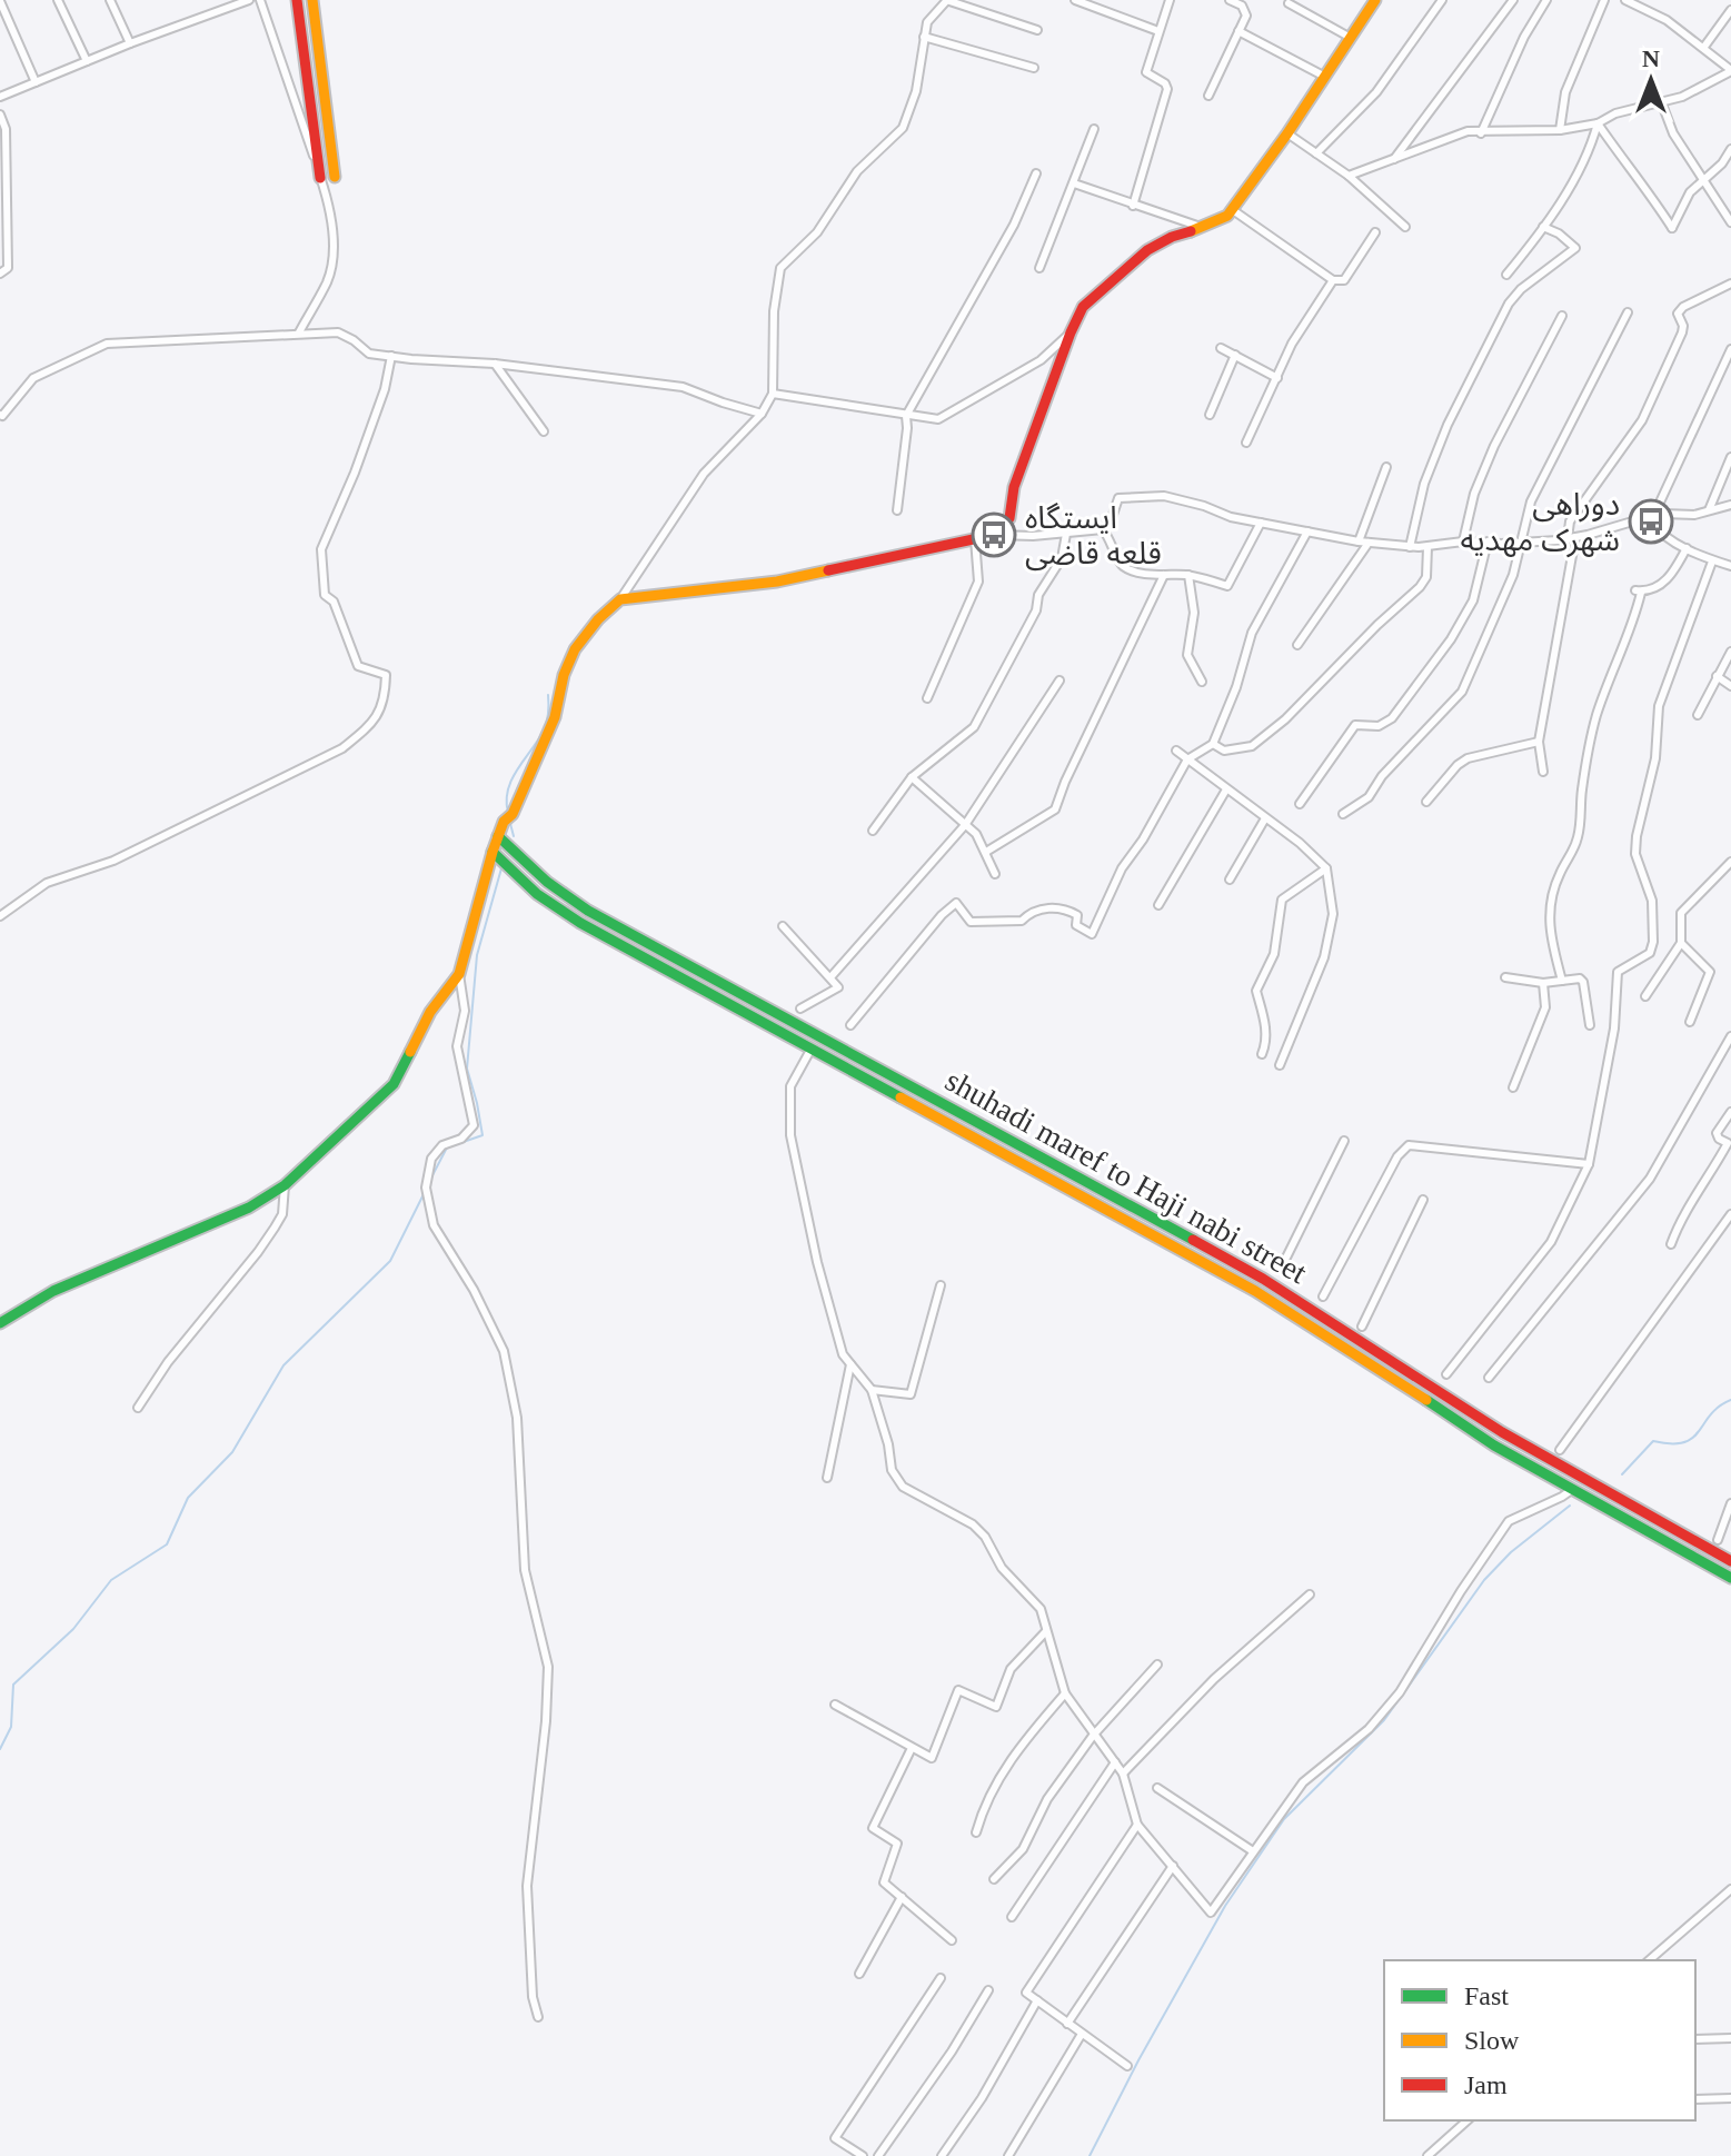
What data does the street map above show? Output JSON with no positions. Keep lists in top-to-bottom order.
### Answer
{
  "streets": {
    "main road": ["shuhadi maref to Haji nabi street"]
  },
  "places": {
    "bus stop": ["دوراهی شهرک مهدیه", "ایستگاه قلعه قاضی"]
  },
  "legend": ["Fast", "Slow", "Jam"],
  "north": "top"
}
